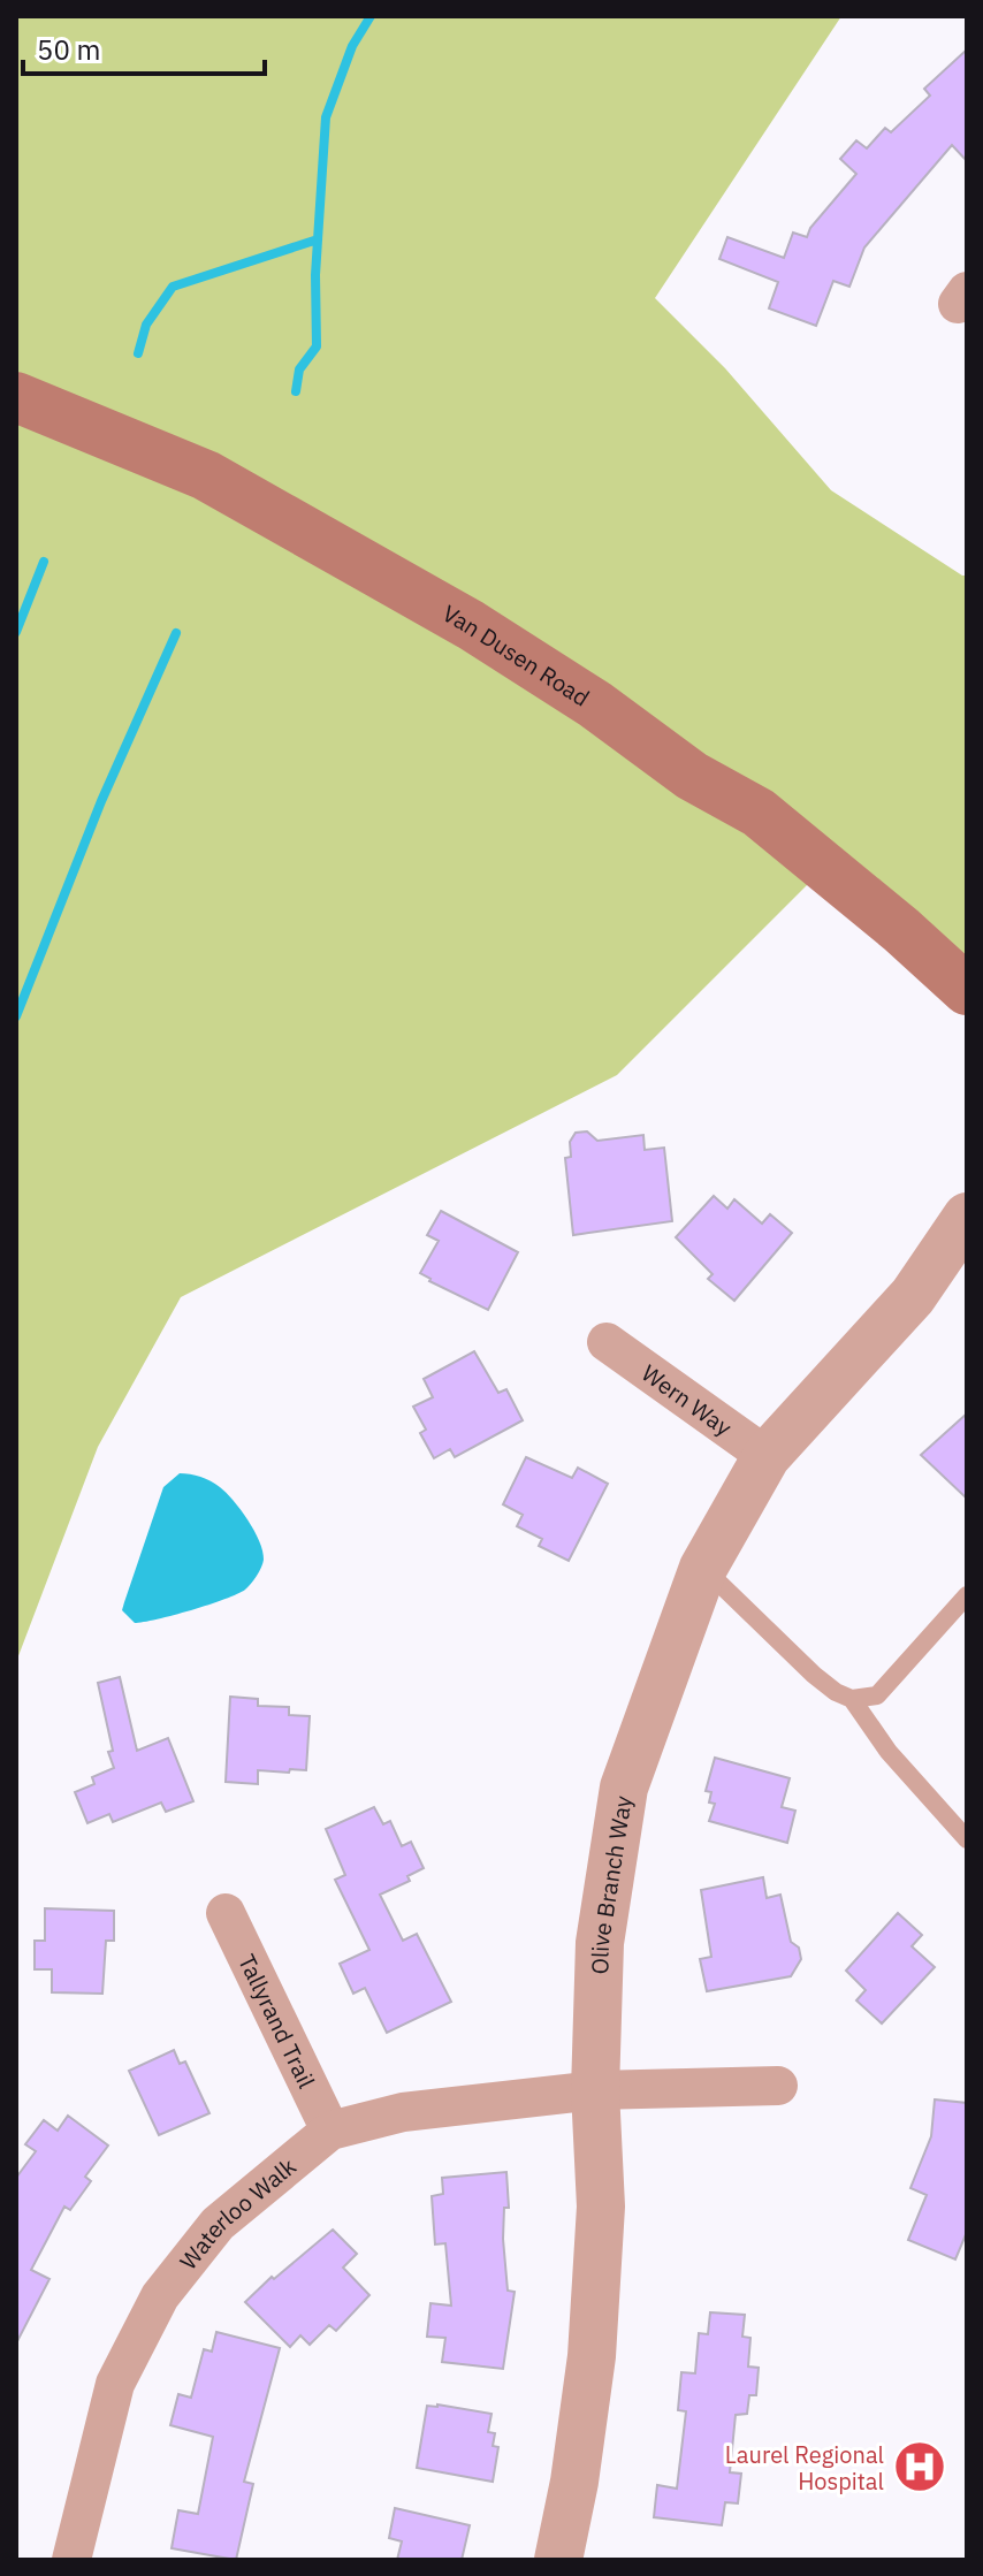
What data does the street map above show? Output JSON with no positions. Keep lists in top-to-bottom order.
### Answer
{
  "streets": {
    "main road": ["Van Dusen Road"],
    "street": [
      "Wern Way",
      "Olive Branch Way",
      "Tallyrand Trail",
      "Waterloo Walk"
    ]
  },
  "crossings": [
    ["Wern Way", "Olive Branch Way"],
    ["Olive Branch Way", "Waterloo Walk"],
    ["Tallyrand Trail", "Waterloo Walk"]
  ],
  "places": {
    "hospital": ["Laurel Regional Hospital"]
  },
  "scale_bar": "50 m"
}
